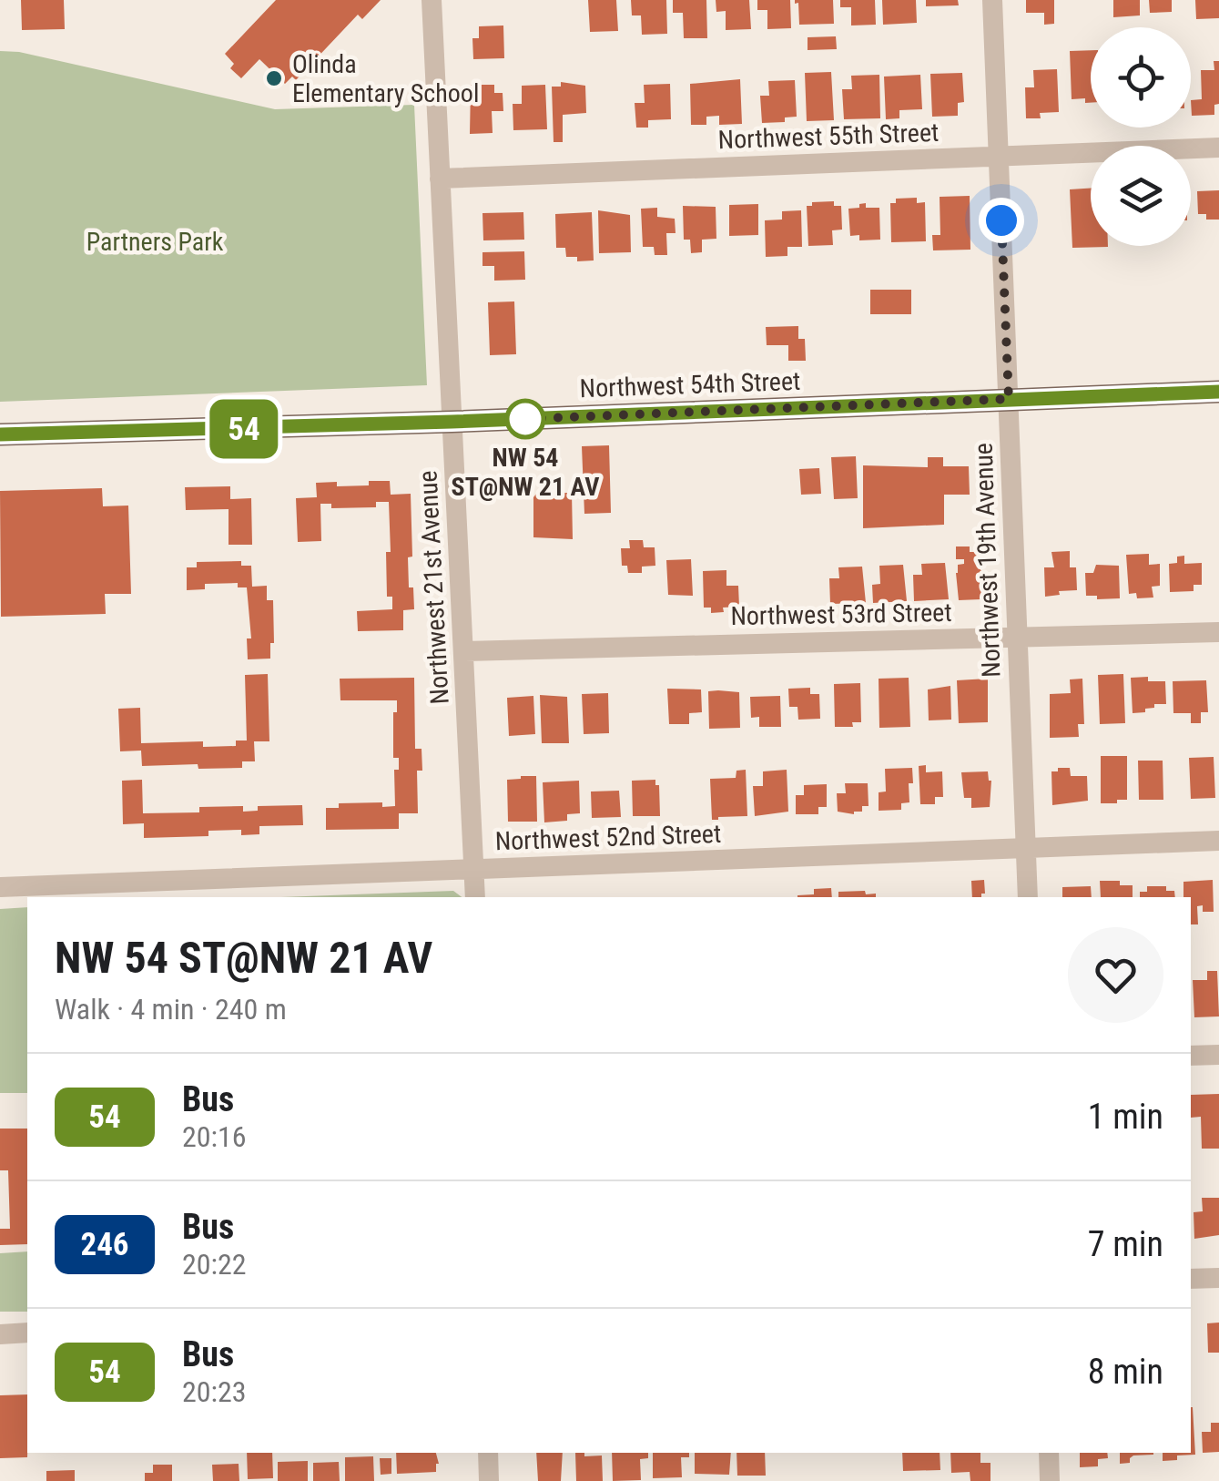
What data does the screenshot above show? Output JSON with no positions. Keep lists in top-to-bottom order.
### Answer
{
  "streets": {
    "main road": ["Northwest 54th Street"],
    "street": [
      "Northwest 55th Street",
      "Northwest 19th Avenue",
      "Northwest 21st Avenue",
      "Northwest 53rd Street",
      "Northwest 52nd Street"
    ]
  },
  "crossings": [
    ["Northwest 55th Street", "Northwest 19th Avenue"],
    ["Northwest 55th Street", "Northwest 21st Avenue"],
    ["Northwest 54th Street", "Northwest 19th Avenue"],
    ["Northwest 54th Street", "Northwest 21st Avenue"],
    ["Northwest 19th Avenue", "Northwest 53rd Street"],
    ["Northwest 19th Avenue", "Northwest 52nd Street"],
    ["Northwest 21st Avenue", "Northwest 53rd Street"],
    ["Northwest 21st Avenue", "Northwest 52nd Street"]
  ],
  "parks": ["Partners Park"],
  "places": ["Olinda Elementary School", "NW 54 ST@NW 21 AV"],
  "lines": ["bus line 54"],
  "page": {
    "on_map": "54",
    "heading": ["NW 54 ST@NW 21 AV", "Walk · 4 min · 240 m"],
    "list": [
      {
        "mark": "54",
        "name": "Bus",
        "note": "20:16",
        "value": "1 min"
      },
      {
        "mark": "246",
        "name": "Bus",
        "note": "20:22",
        "value": "7 min"
      },
      {
        "mark": "54",
        "name": "Bus",
        "note": "20:23",
        "value": "8 min"
      }
    ]
  }
}
